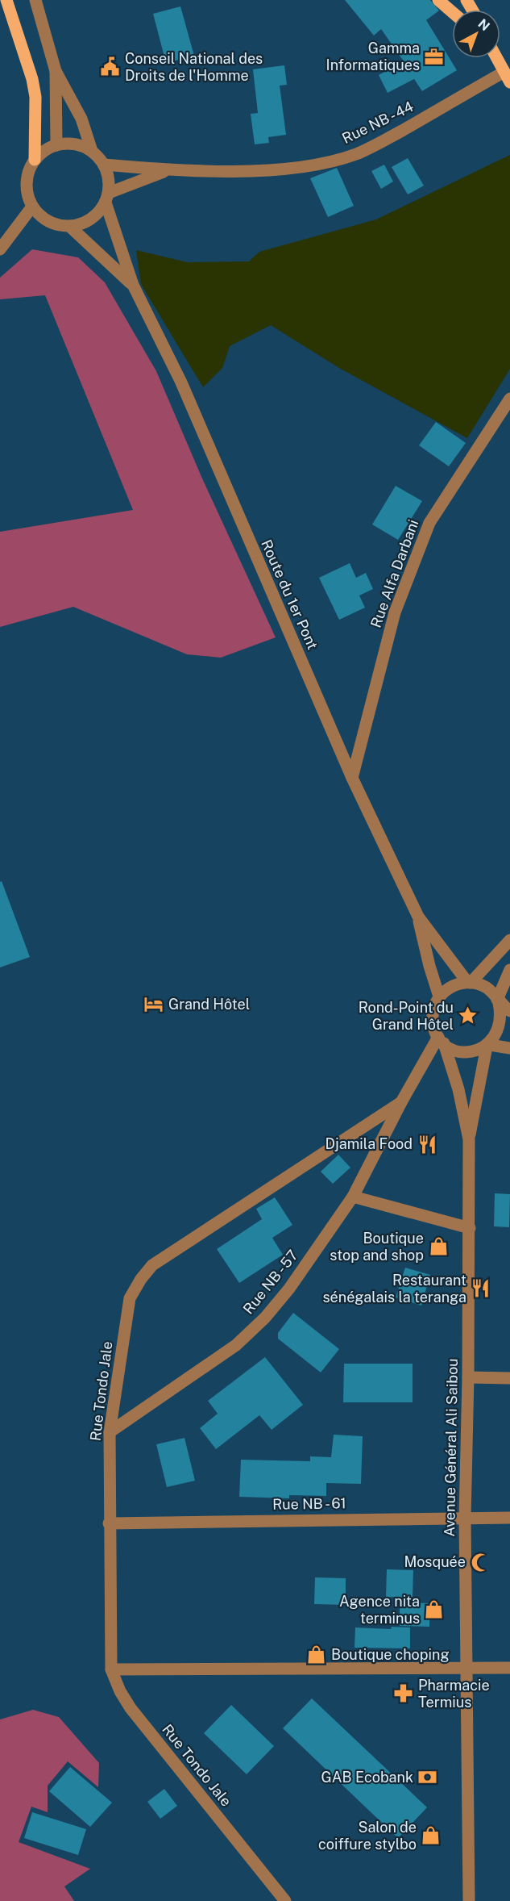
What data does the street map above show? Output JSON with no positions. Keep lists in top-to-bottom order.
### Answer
{
  "streets": {
    "street": [
      "Rue NB - 44",
      "Rue Alfa Darbani",
      "Route du 1er Pont",
      "Rue NB - 57",
      "Rue Tondo Jale",
      "Avenue Général Ali Saibou",
      "Rue NB - 61"
    ]
  },
  "crossings": [
    ["Rue NB - 44", "Route du 1er Pont"],
    ["Rue Alfa Darbani", "Route du 1er Pont"],
    ["Route du 1er Pont", "Rue Tondo Jale"],
    ["Route du 1er Pont", "Avenue Général Ali Saibou"],
    ["Rue NB - 57", "Rue Tondo Jale"],
    ["Rue Tondo Jale", "Avenue Général Ali Saibou"],
    ["Rue Tondo Jale", "Rue NB - 61"],
    ["Avenue Général Ali Saibou", "Rue NB - 61"]
  ],
  "places": {
    "office": ["Gamma Informatiques"],
    "public building": ["Conseil National des Droits de l'Homme"],
    "hotel": ["Grand Hôtel"],
    "place": ["Rond-Point du Grand Hôtel"],
    "restaurant": ["Djamila Food", "Restaurant sénégalais la teranga"],
    "shop": [
      "Boutique stop and shop",
      "Agence nita terminus",
      "Boutique choping",
      "Salon de coiffure stylbo"
    ],
    "mosque": ["Mosquée"],
    "pharmacy": ["Pharmacie Termius"],
    "bank": ["GAB Ecobank"]
  },
  "north": "top right"
}
